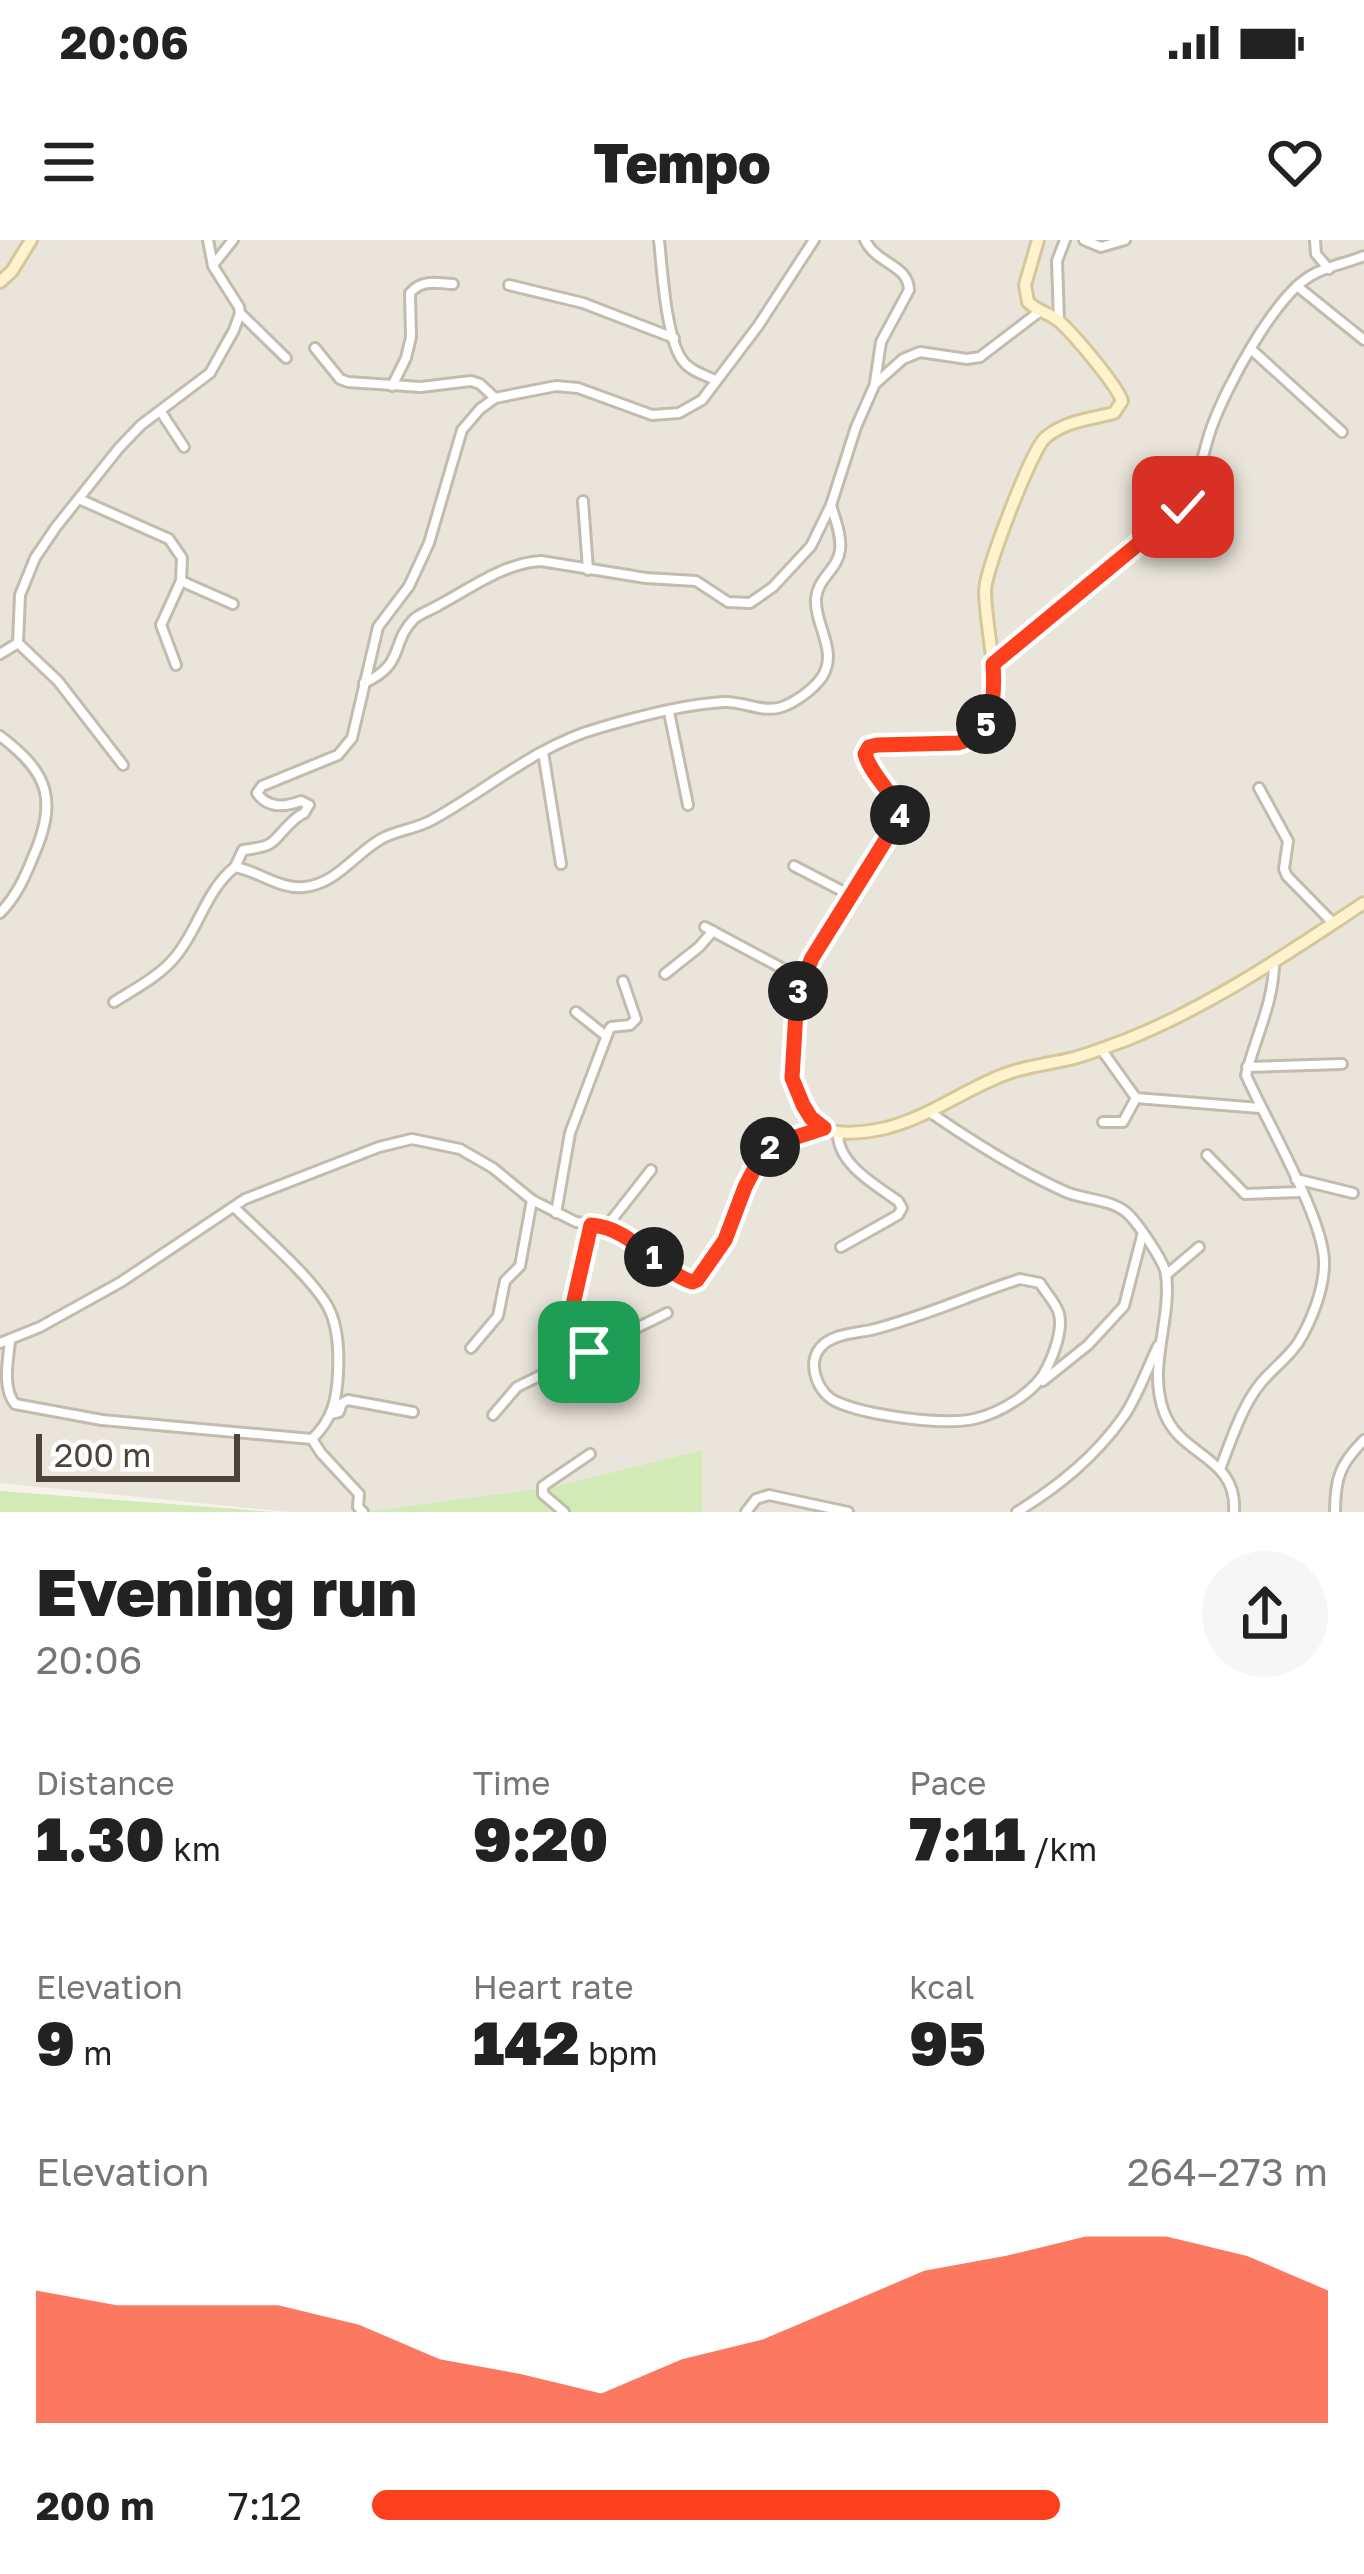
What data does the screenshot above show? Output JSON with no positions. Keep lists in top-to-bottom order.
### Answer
{
  "scale_bar": "200 m",
  "page": {
    "status": "20:06",
    "header": "Tempo",
    "pins": [
      "5",
      "4",
      "3",
      "2",
      "1"
    ],
    "scale": "200 m",
    "heading": ["Evening run", "20:06"],
    "stats": [
      ["Distance", "1.30 km"],
      ["Time", "9:20"],
      ["Pace", "7:11 /km"],
      ["Elevation", "9 m"],
      ["Heart rate", "142 bpm"],
      ["kcal", "95"]
    ],
    "chart": ["Elevation", "264–273 m"],
    "list": [
      {
        "name": "200 m",
        "note": "7:12"
      }
    ]
  }
}
